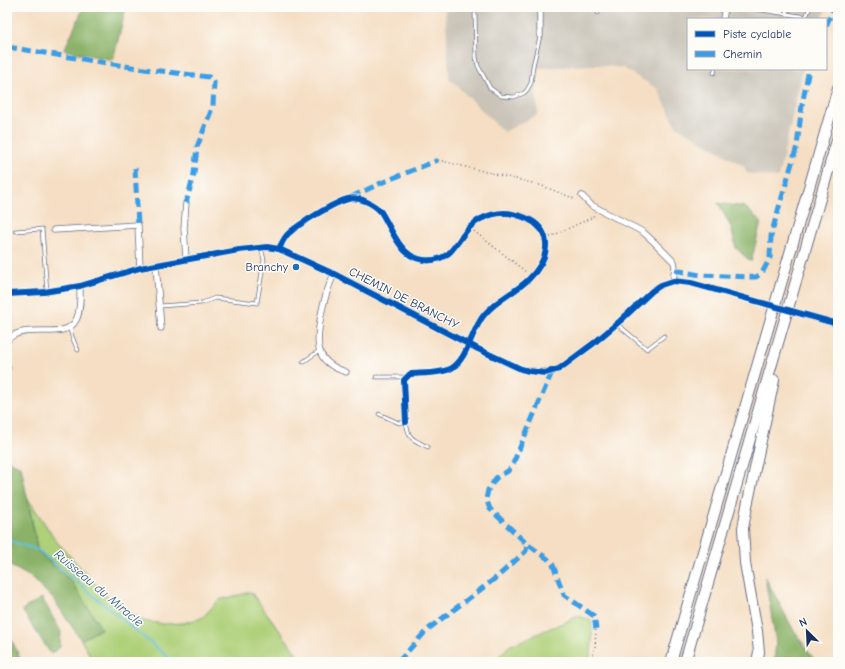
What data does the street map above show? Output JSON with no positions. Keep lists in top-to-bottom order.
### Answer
{
  "streets": {
    "street": ["CHEMIN DE BRANCHY"]
  },
  "water": ["Ruisseau du Miracle"],
  "places": ["Branchy"],
  "legend": ["Piste cyclable", "Chemin"],
  "north": "top left"
}
